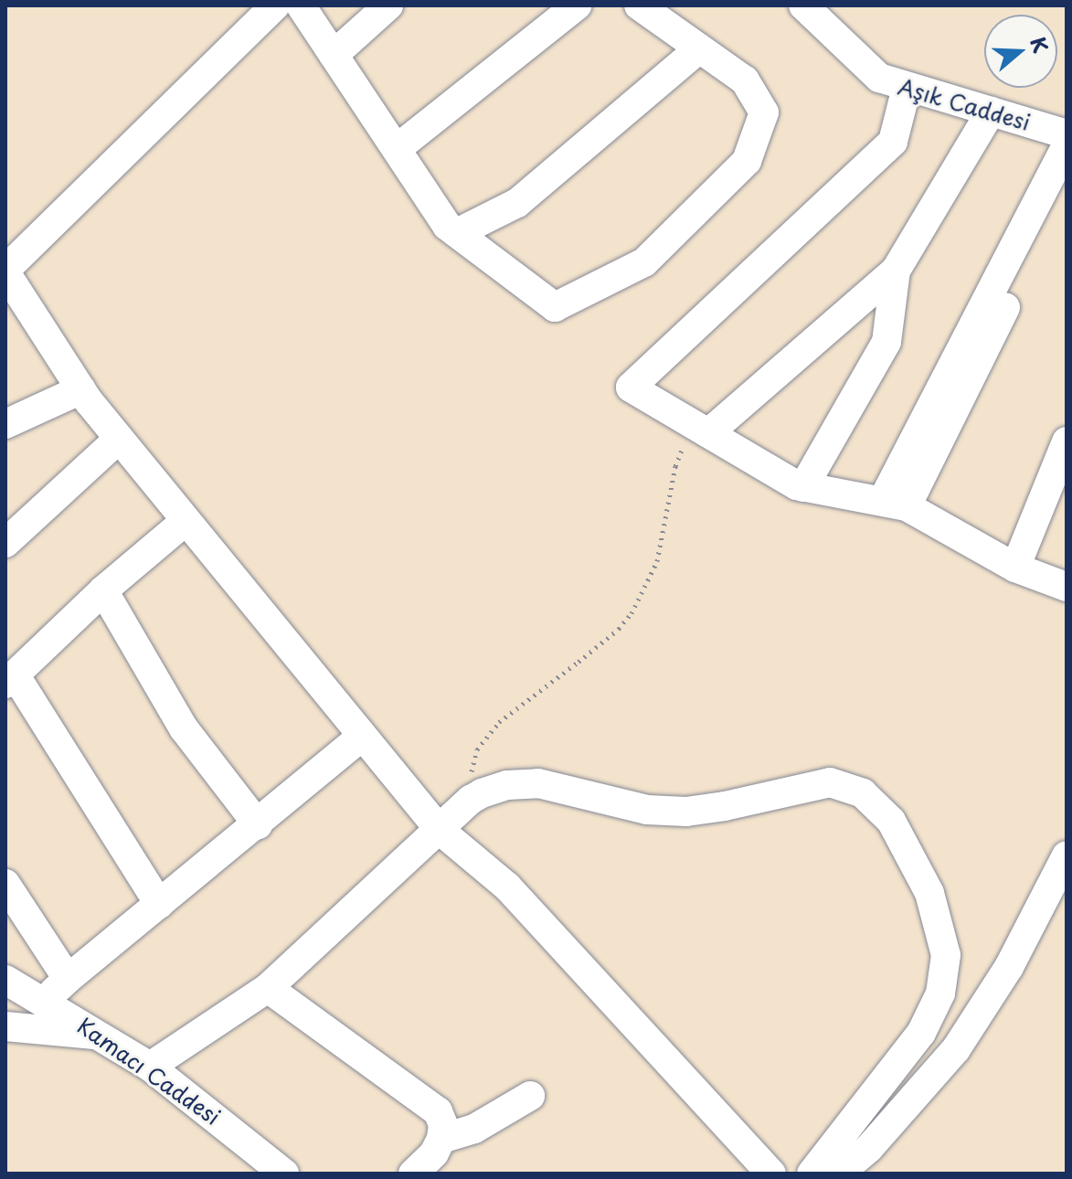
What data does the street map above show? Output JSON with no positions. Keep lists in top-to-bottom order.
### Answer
{
  "streets": {
    "street": ["Aşık Caddesi", "Kamacı Caddesi"]
  },
  "north": "right"
}
